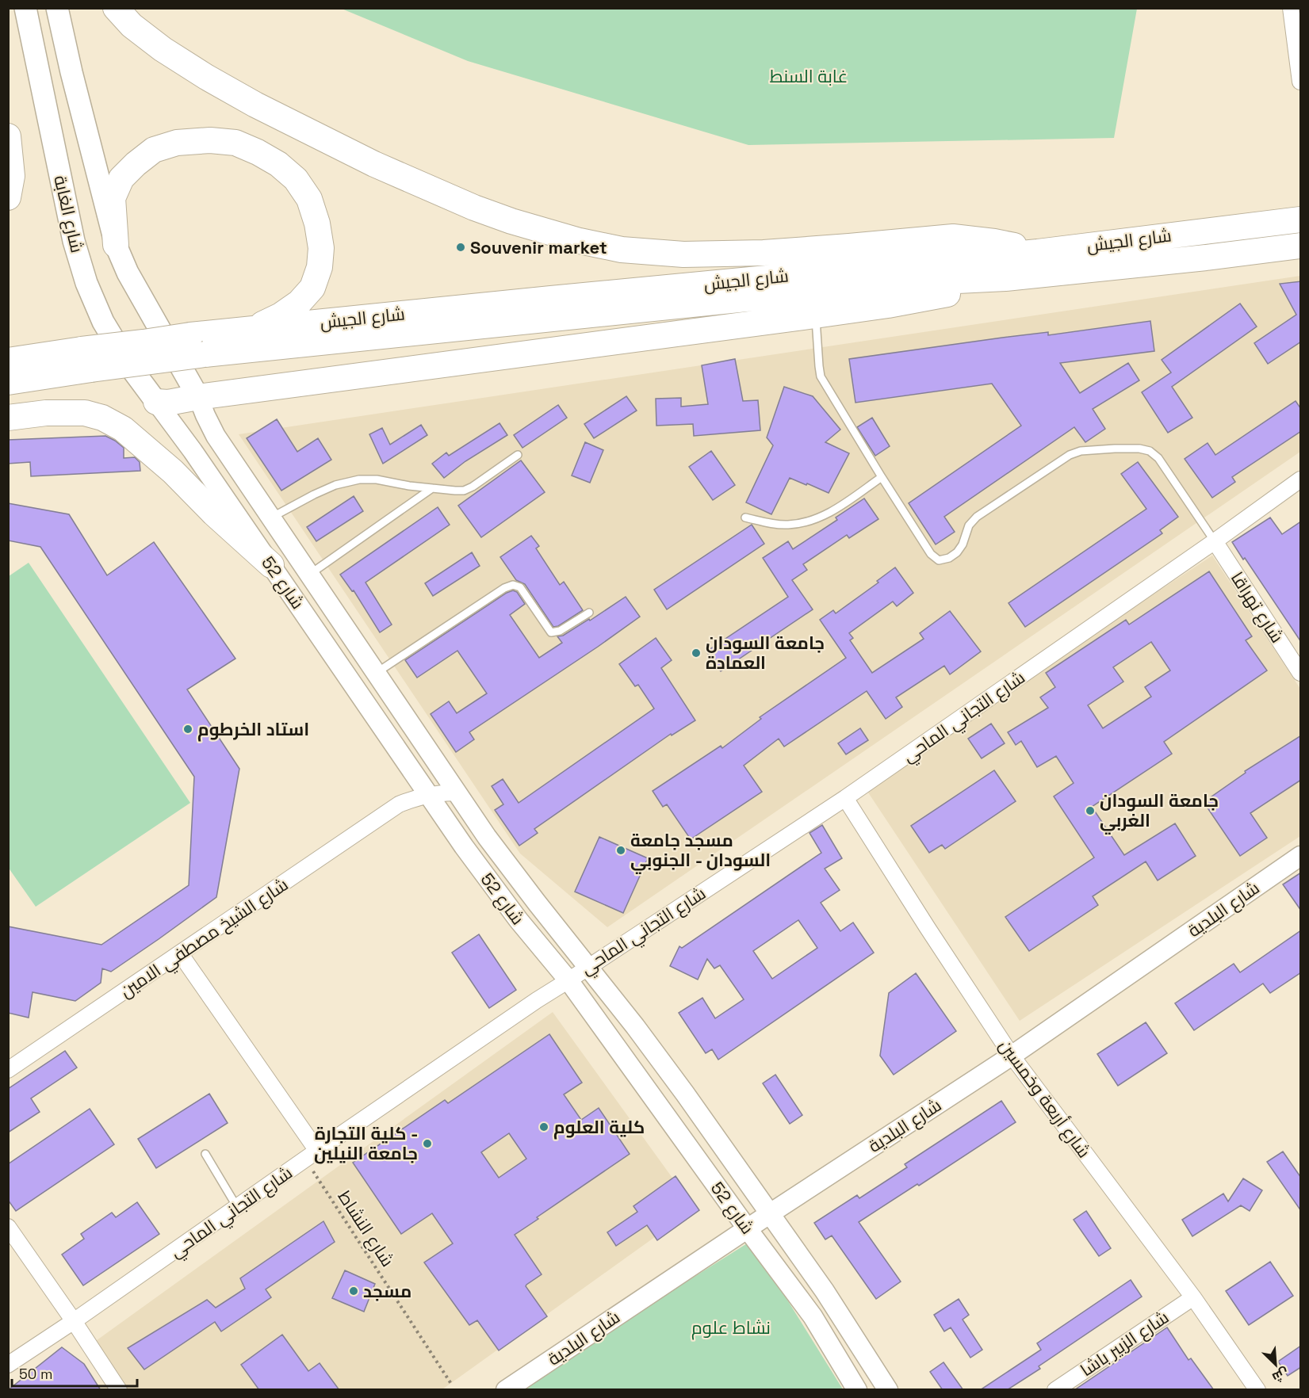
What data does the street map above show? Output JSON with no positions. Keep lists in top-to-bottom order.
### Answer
{
  "streets": {
    "highway": ["شارع الجيش"],
    "main road": ["شارع الغابة"],
    "street": [
      "شارع 52",
      "شارع تهراقا",
      "شارع التجاني الماحي",
      "شارع البلدية",
      "شارع الشيخ مصطفي الامين",
      "شارع أربعة وخمسين",
      "شارع الزبير باشا"
    ],
    "path": ["شارع النشاط"]
  },
  "crossings": [
    ["شارع الغابة", "شارع 52"],
    ["شارع 52", "شارع التجاني الماحي"],
    ["شارع 52", "شارع البلدية"],
    ["شارع 52", "شارع الشيخ مصطفي الامين"],
    ["شارع تهراقا", "شارع التجاني الماحي"],
    ["شارع التجاني الماحي", "شارع أربعة وخمسين"],
    ["شارع التجاني الماحي", "شارع النشاط"],
    ["شارع البلدية", "شارع أربعة وخمسين"],
    ["شارع أربعة وخمسين", "شارع الزبير باشا"]
  ],
  "parks": ["غابة السنط", "نشاط علوم"],
  "places": [
    "Souvenir market",
    "جامعة السودان العمادة",
    "استاد الخرطوم",
    "جامعة السودان الغربي",
    "مسجد جامعة السودان - الجنوبي",
    "كلية العلوم",
    "كلية التجارة - جامعة النيلين",
    "مسجد"
  ],
  "scale_bar": "50 m",
  "north": "bottom right"
}
